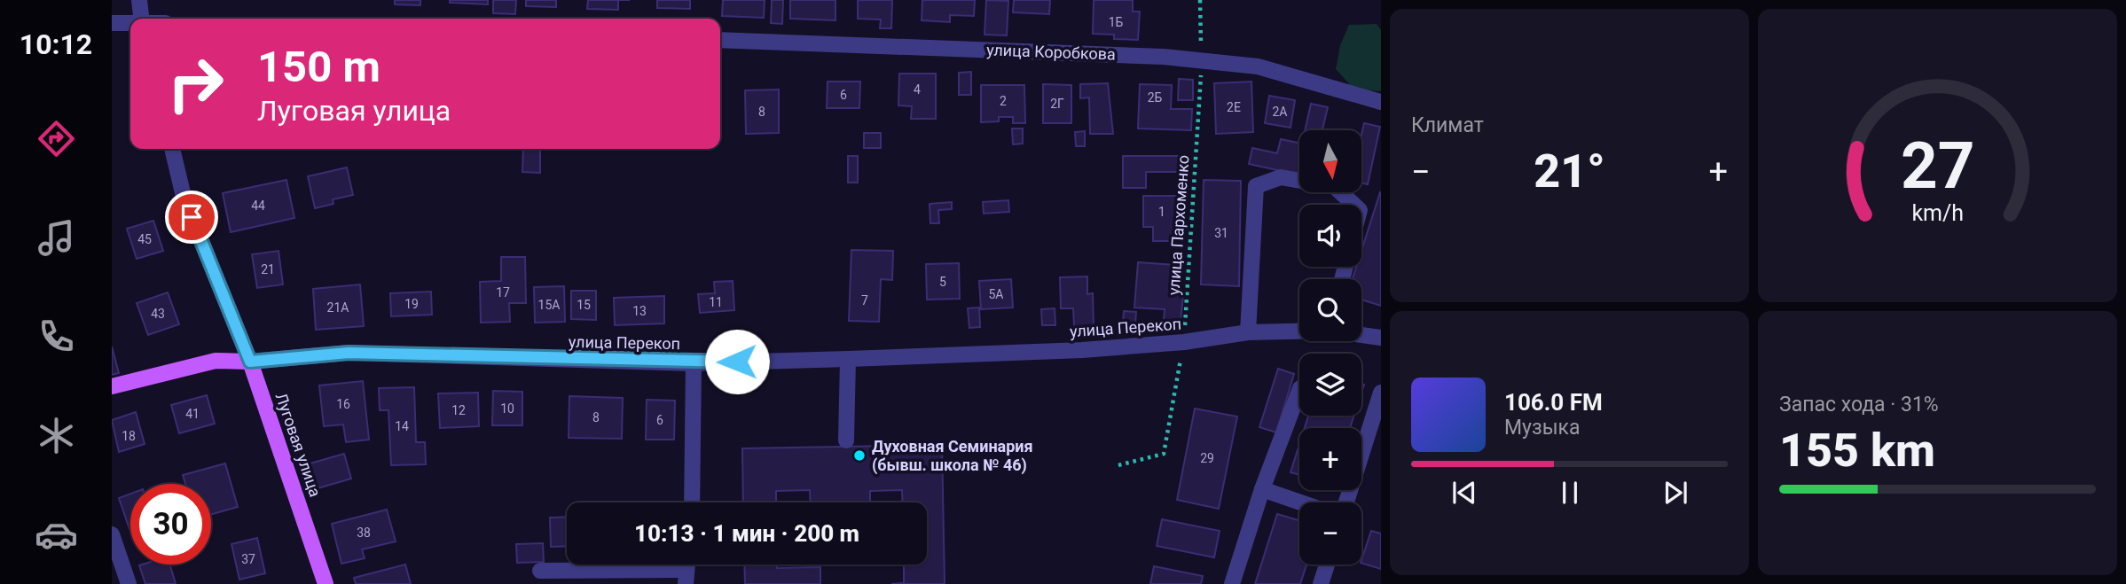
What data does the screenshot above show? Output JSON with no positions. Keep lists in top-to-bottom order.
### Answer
{
  "streets": {
    "main road": ["улица Перекоп", "Луговая улица"],
    "street": ["улица Коробкова"],
    "path": ["улица Пархоменко"]
  },
  "crossings": [
    ["улица Коробкова", "улица Пархоменко"],
    ["улица Пархоменко", "улица Перекоп"],
    ["улица Перекоп", "Луговая улица"]
  ],
  "places": ["Духовная Семинария (бывш. школа № 46)"],
  "house_numbers": [
    "1Б",
    "4",
    "6",
    "2Б",
    "2",
    "2Г",
    "2Е",
    "8",
    "2А",
    "44",
    "1",
    "31",
    "45",
    "21",
    "5",
    "17",
    "5А",
    "7",
    "11",
    "19",
    "15А",
    "15",
    "21А",
    "13",
    "43",
    "16",
    "10",
    "12",
    "41",
    "8",
    "6",
    "14",
    "18",
    "29",
    "38",
    "37"
  ],
  "north": "bottom",
  "page": {
    "tabs": "10:12",
    "tile": [
      "Климат",
      ["Запас хода · 31%", "155 km"]
    ],
    "turn": ["150 m", "Луговая улица"],
    "map_buttons": ["+", "−"],
    "heat": ["−", "21°", "+"],
    "song": ["106.0 FM", "Музыка"],
    "limit": "30",
    "trip": "10:13 · 1 мин · 200 m",
    "gauge": ["27", "km/h"]
  }
}
